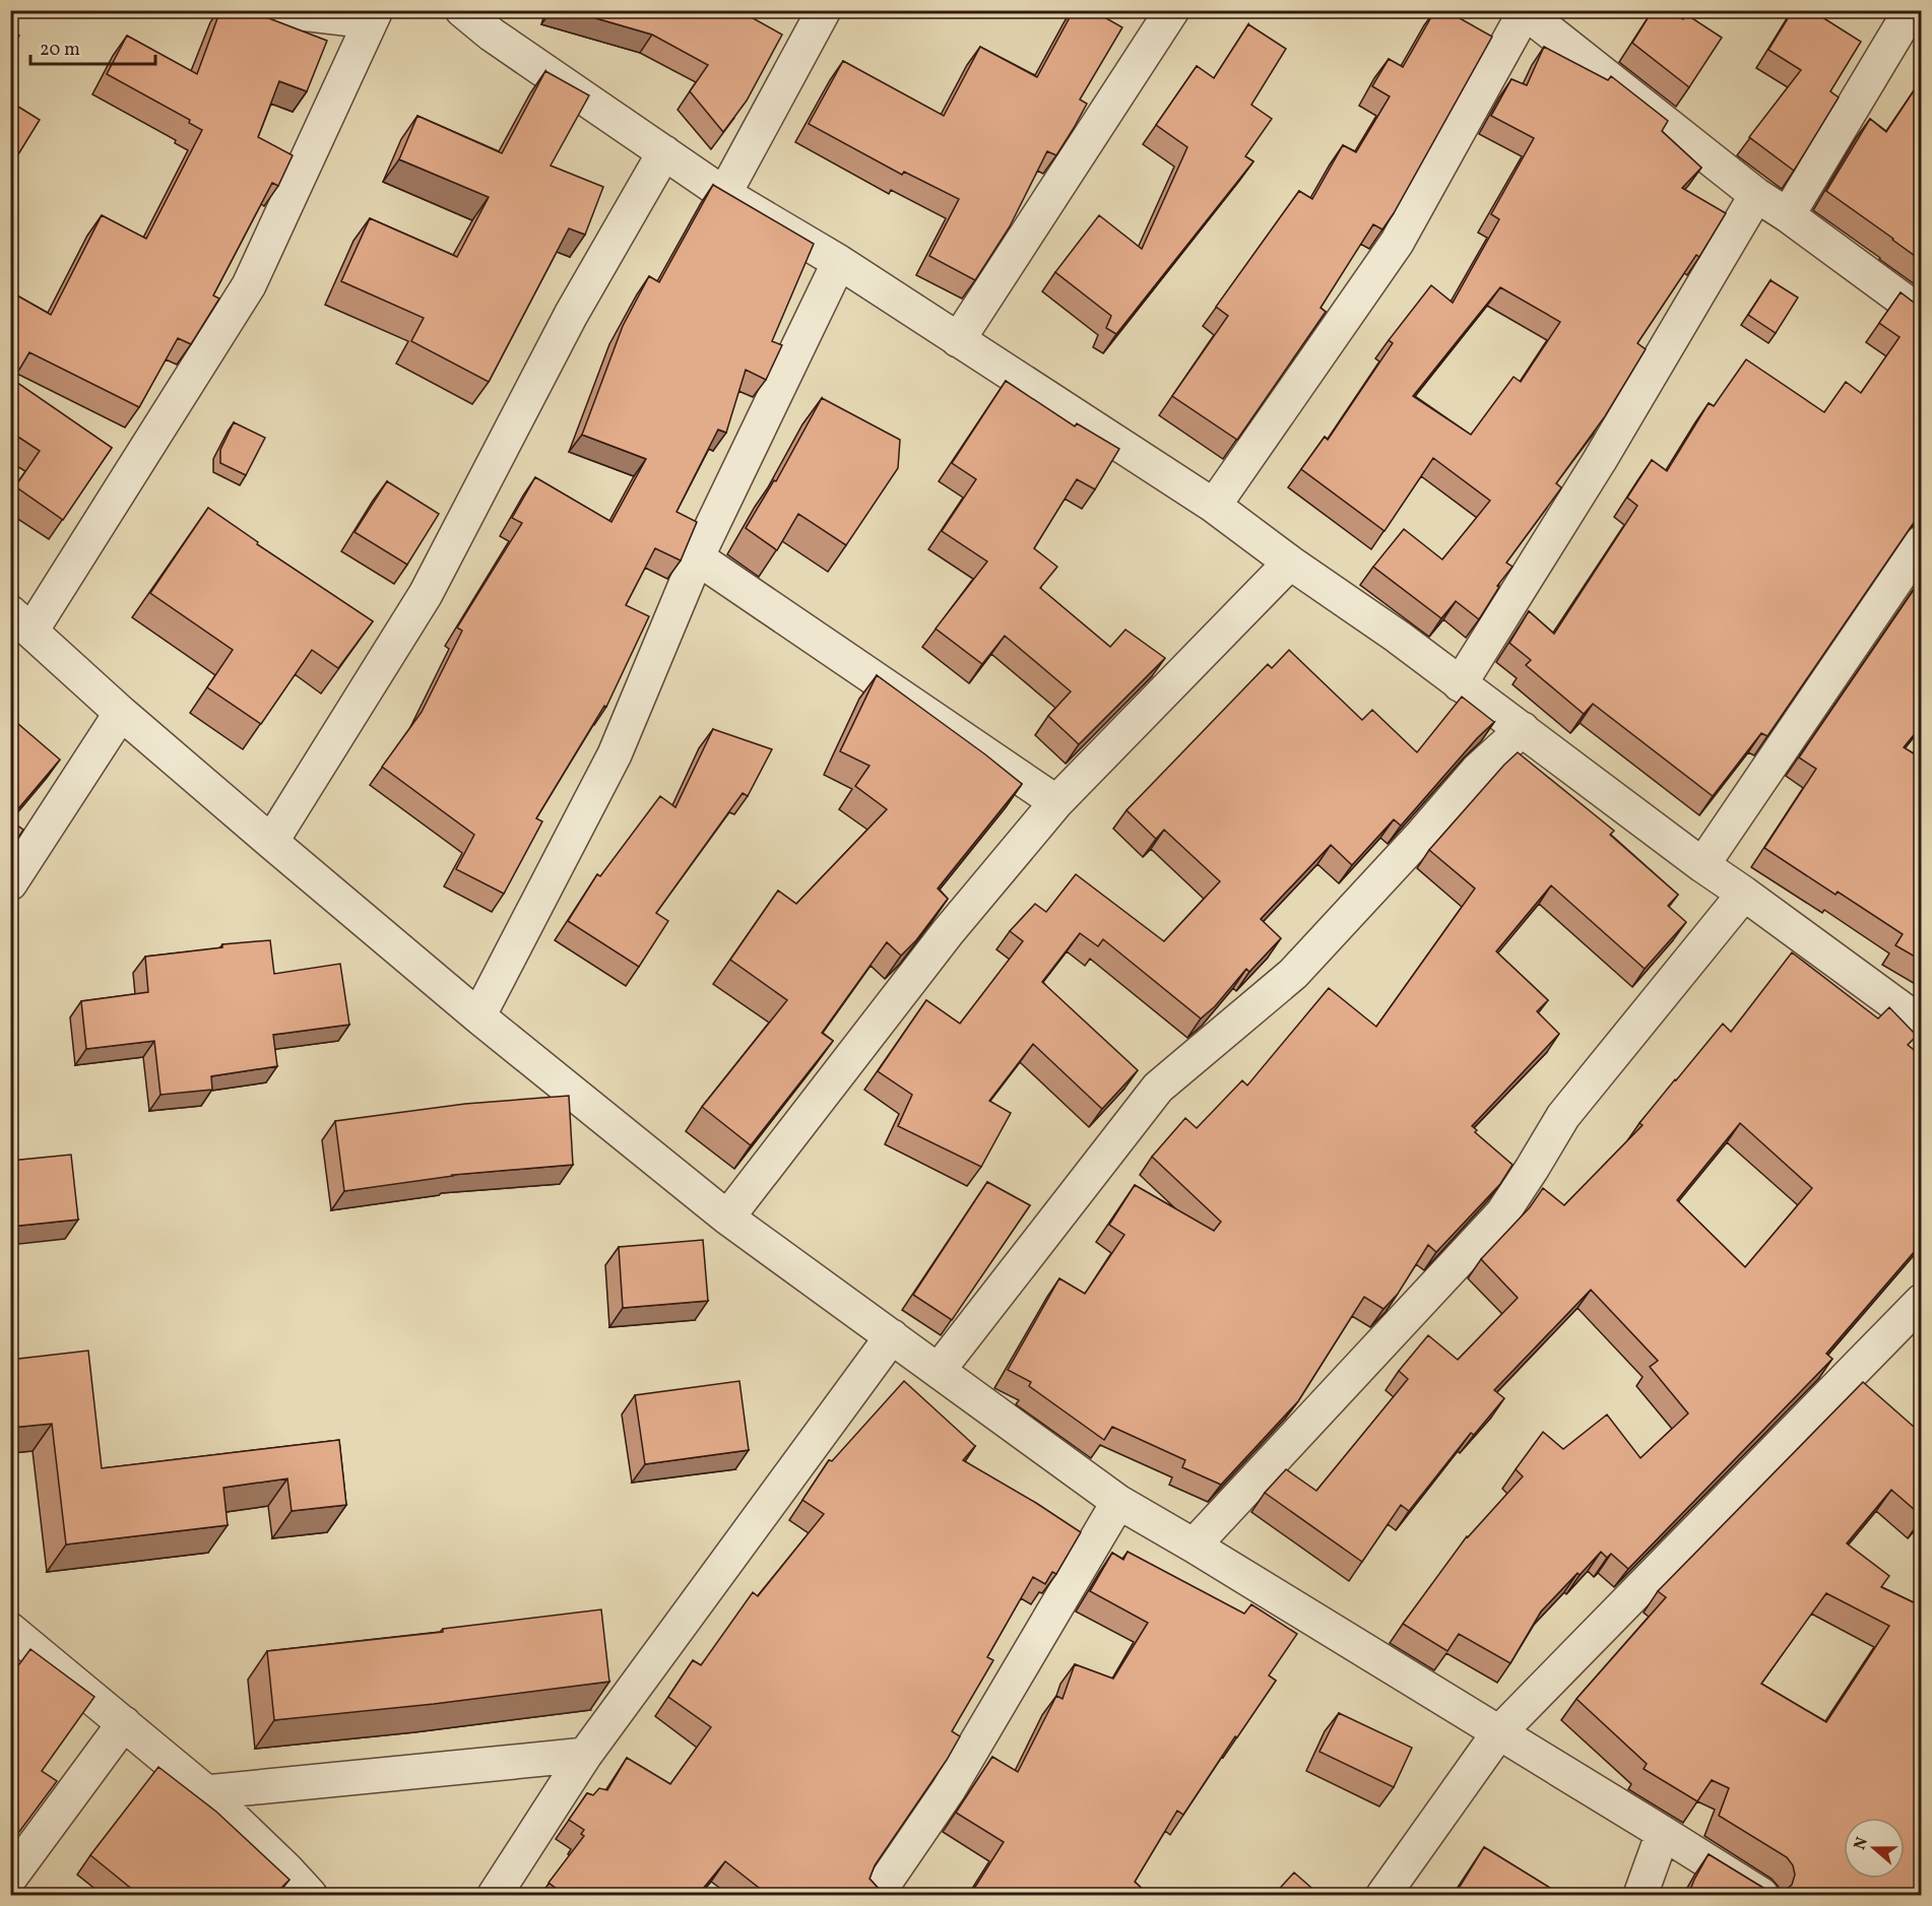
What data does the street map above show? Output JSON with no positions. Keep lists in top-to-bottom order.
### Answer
{
  "scale_bar": "20 m",
  "north": "left"
}
